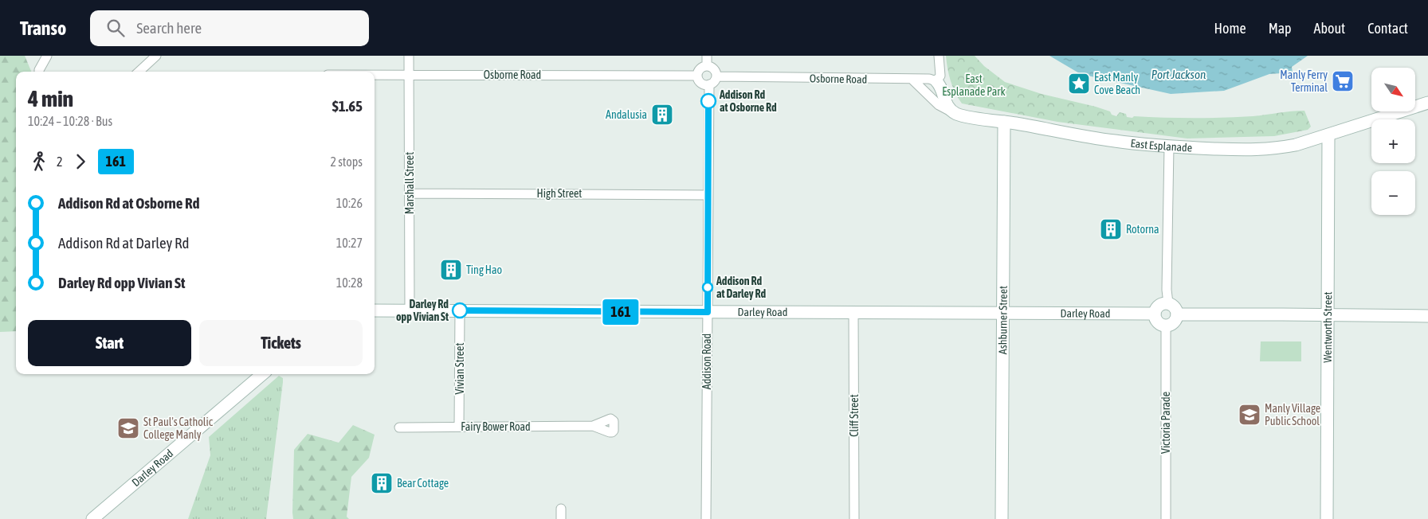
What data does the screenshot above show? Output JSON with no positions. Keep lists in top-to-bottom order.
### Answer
{
  "streets": {
    "street": [
      "Osborne Road",
      "East Esplanade",
      "Marshall Street",
      "High Street",
      "Darley Road",
      "Ashburner Street",
      "Wentworth Street",
      "Addison Road",
      "Vivian Street",
      "Cliff Street",
      "Victoria Parade",
      "Fairy Bower Road"
    ]
  },
  "crossings": [
    ["Osborne Road", "Marshall Street"],
    ["Osborne Road", "Addison Road"],
    ["East Esplanade", "Ashburner Street"],
    ["East Esplanade", "Wentworth Street"],
    ["Marshall Street", "High Street"],
    ["Marshall Street", "Darley Road"],
    ["High Street", "Addison Road"],
    ["Darley Road", "Ashburner Street"],
    ["Darley Road", "Addison Road"],
    ["Darley Road", "Vivian Street"],
    ["Darley Road", "Cliff Street"],
    ["Darley Road", "Victoria Parade"],
    ["Vivian Street", "Fairy Bower Road"]
  ],
  "water": ["Port Jackson"],
  "parks": ["East Esplanade Park"],
  "places": {
    "supermarket": ["Manly Ferry Terminal"],
    "place": ["East Manly Cove Beach"],
    "other": ["Addison Rd at Osborne Rd", "Addison Rd at Darley Rd", "Darley Rd opp Vivian St"],
    "building": [
      "Andalusia",
      "Rotorna",
      "Ting Hao",
      "Bear Cottage"
    ],
    "school or university": ["Manly Village Public School", "St Paul's Catholic College Manly"]
  },
  "lines": ["bus line 161"],
  "north": "bottom right",
  "page": {
    "header": "Transo",
    "search": "Search here",
    "nav": [
      "Home",
      "Map",
      "About",
      "Contact"
    ],
    "on_map": "161",
    "map_buttons": ["+", "−"],
    "heading": ["4 min", "10:24 – 10:28 · Bus", "$1.65"],
    "legs": ["2", "161", "2 stops"],
    "list": [
      {
        "name": "Addison Rd at Osborne Rd",
        "value": "10:26"
      },
      {
        "name": "Addison Rd at Darley Rd",
        "value": "10:27"
      },
      {
        "name": "Darley Rd opp Vivian St",
        "value": "10:28"
      }
    ],
    "buttons": ["Start", "Tickets"]
  }
}
